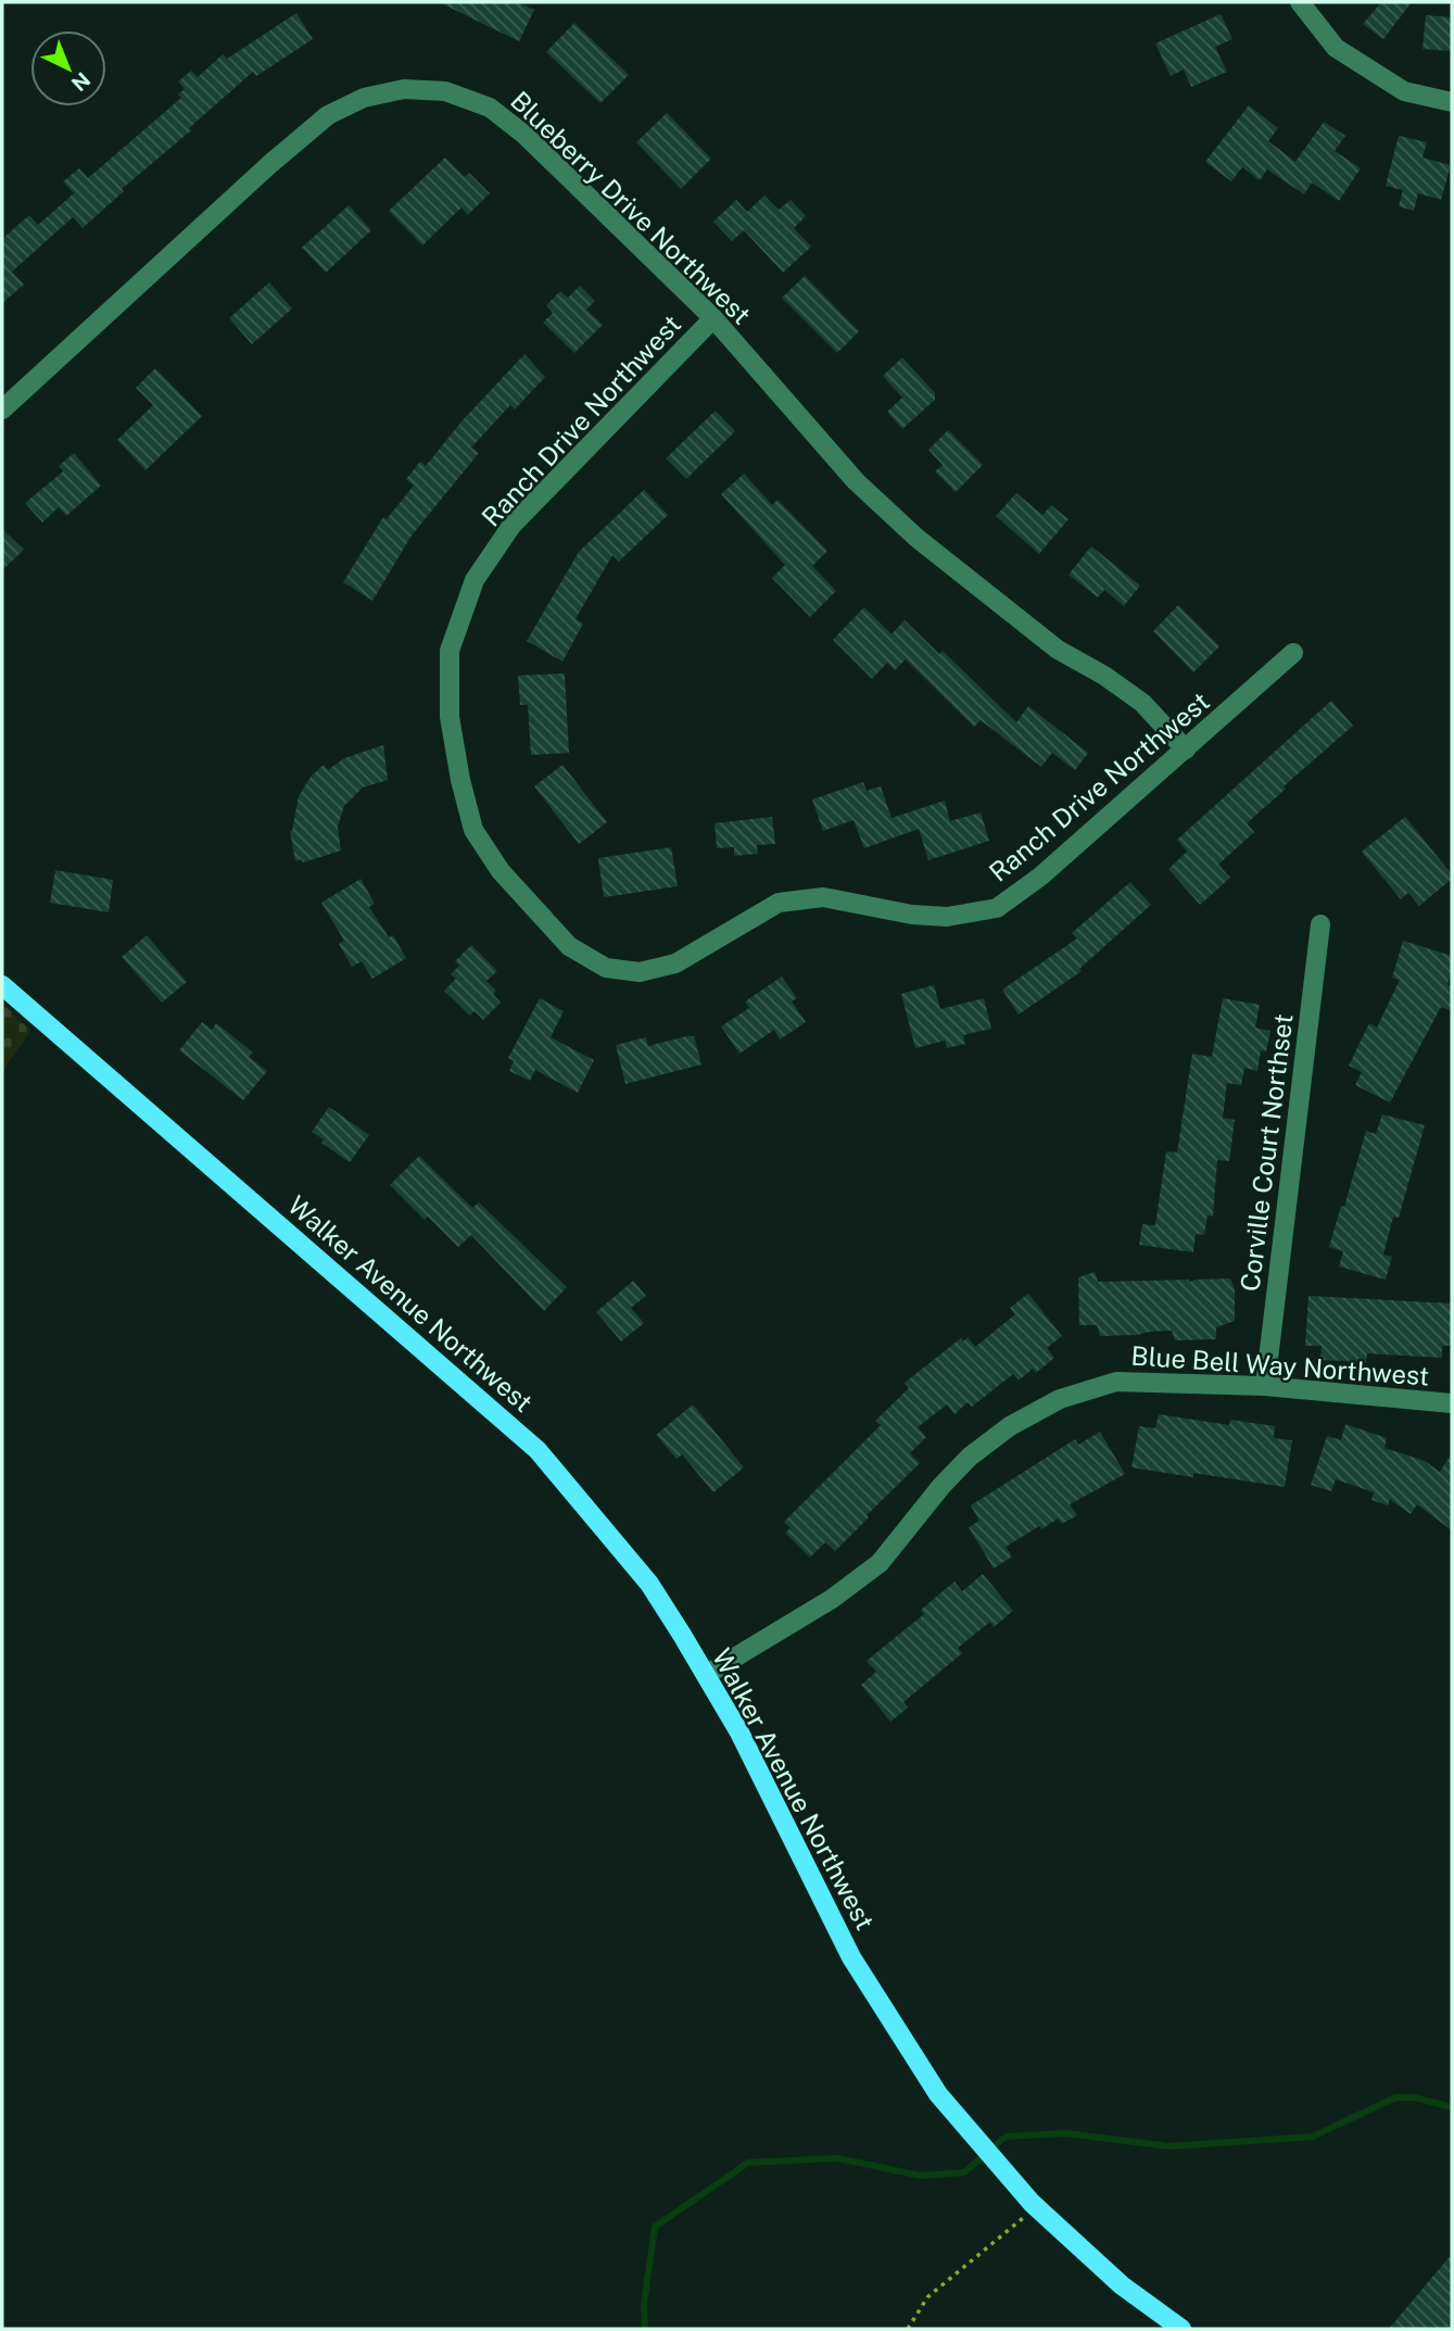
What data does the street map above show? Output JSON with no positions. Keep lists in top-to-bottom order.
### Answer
{
  "streets": {
    "main road": ["Walker Avenue Northwest"],
    "street": [
      "Blueberry Drive Northwest",
      "Ranch Drive Northwest",
      "Corville Court Northset",
      "Blue Bell Way Northwest"
    ]
  },
  "crossings": [
    ["Blueberry Drive Northwest", "Ranch Drive Northwest"],
    ["Corville Court Northset", "Blue Bell Way Northwest"],
    ["Walker Avenue Northwest", "Blue Bell Way Northwest"]
  ],
  "north": "bottom right"
}
